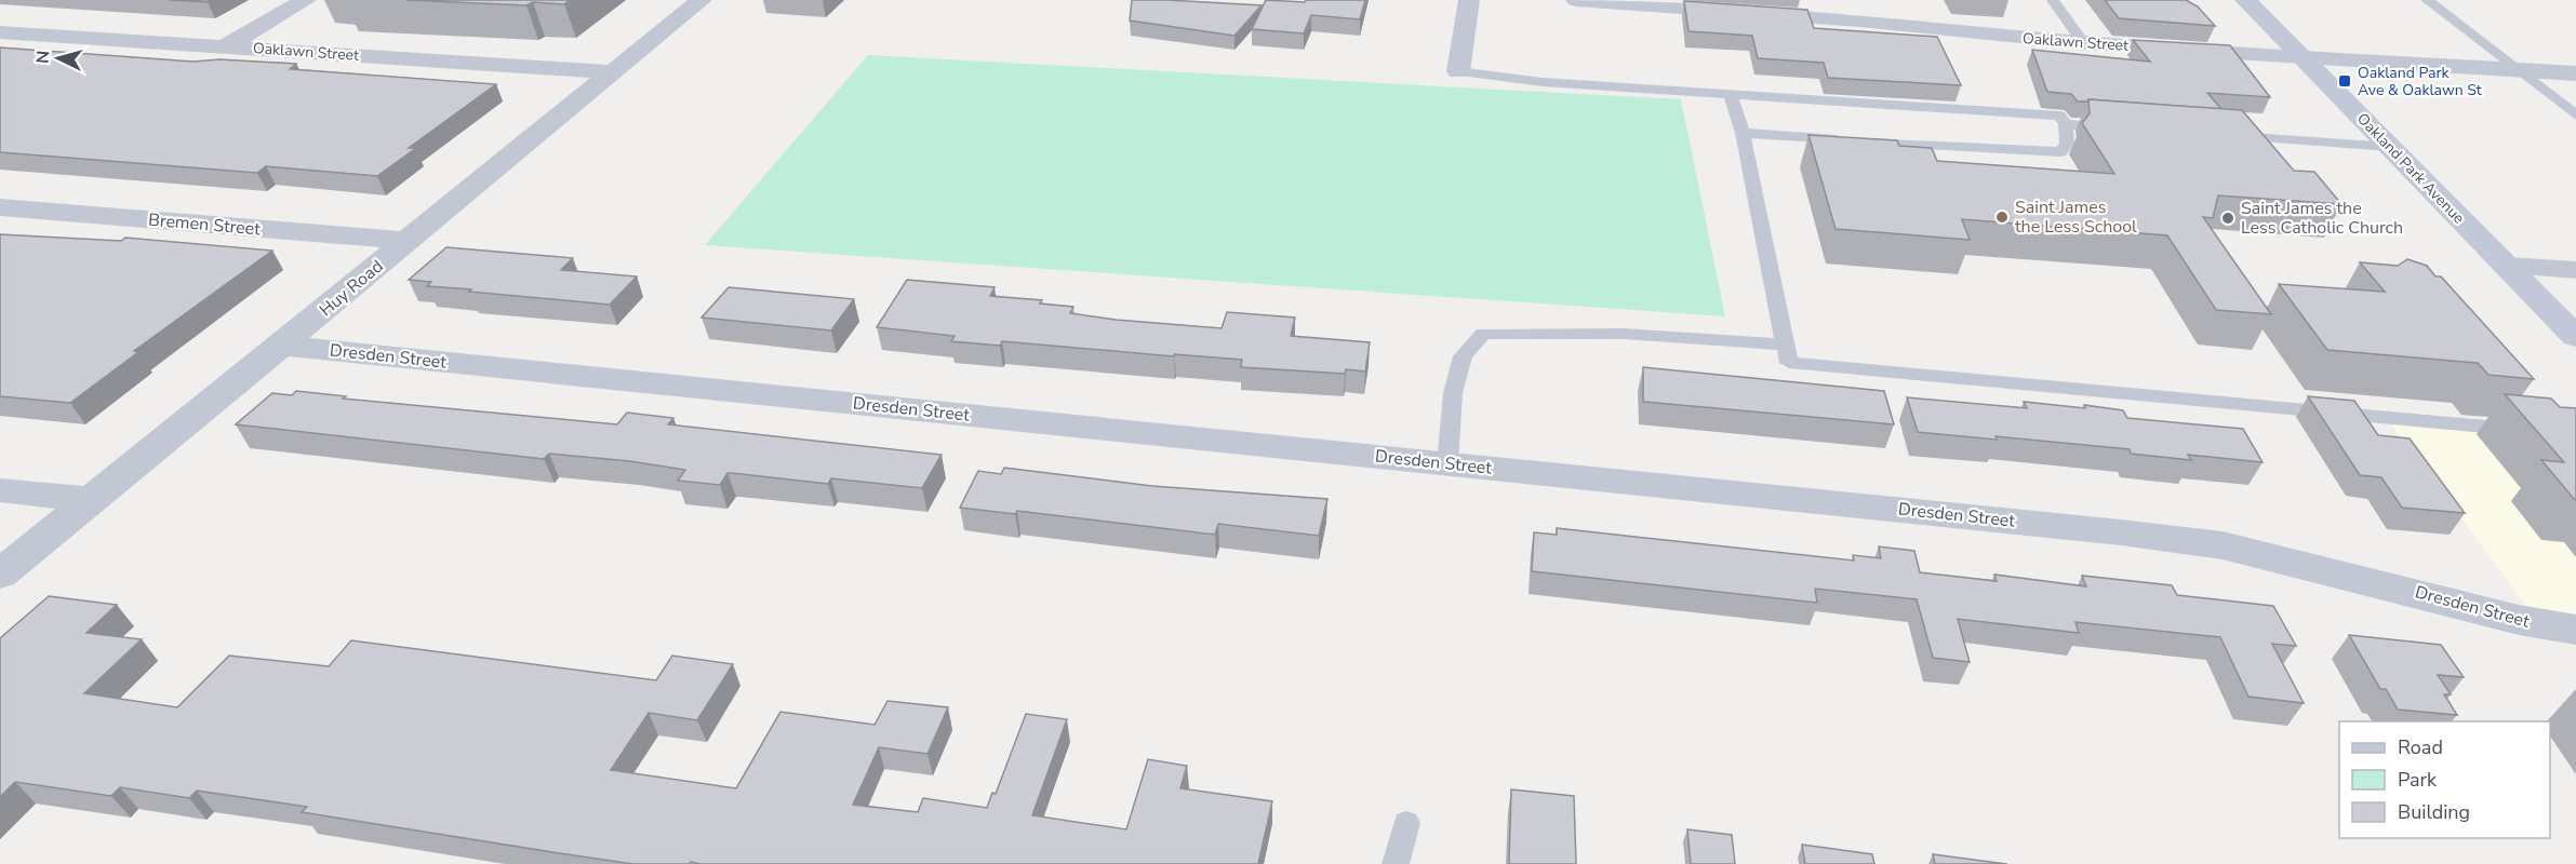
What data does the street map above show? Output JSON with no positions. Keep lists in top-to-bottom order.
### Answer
{
  "streets": {
    "main road": ["Oakland Park Avenue"],
    "street": [
      "Oaklawn Street",
      "Bremen Street",
      "Huy Road",
      "Dresden Street"
    ]
  },
  "crossings": [
    ["Oaklawn Street", "Oakland Park Avenue"],
    ["Oaklawn Street", "Huy Road"],
    ["Bremen Street", "Huy Road"],
    ["Huy Road", "Dresden Street"]
  ],
  "places": {
    "transit": ["Oakland Park Ave & Oaklawn St"],
    "other": ["Saint James the Less School", "Saint James the Less Catholic Church"]
  },
  "legend": ["Road", "Park", "Building"],
  "north": "left"
}
